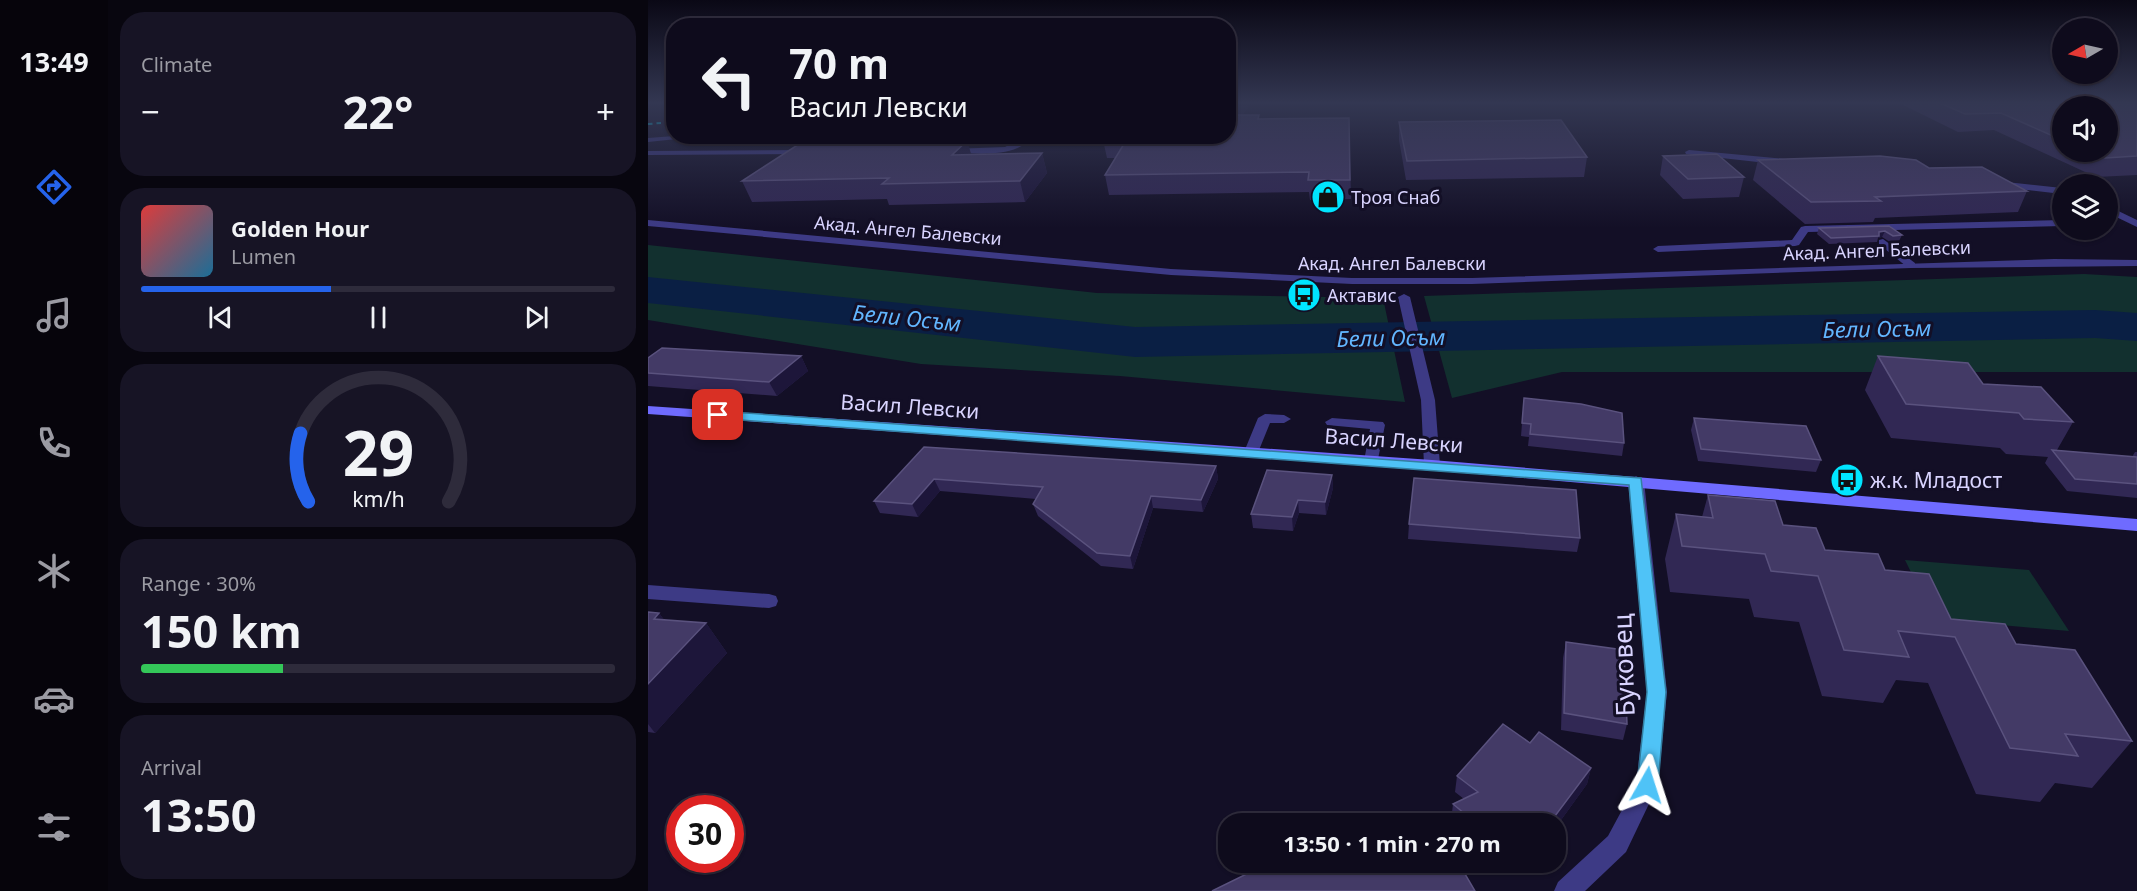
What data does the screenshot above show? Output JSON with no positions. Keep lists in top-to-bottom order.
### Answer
{
  "streets": {
    "main road": ["Васил Левски"],
    "street": ["Акад. Ангел Балевски", "Буковец"]
  },
  "crossings": [
    ["Васил Левски", "Буковец"]
  ],
  "water": ["Бели Осъм"],
  "places": {
    "shop": ["Троя Снаб"],
    "bus stop": ["Актавис", "ж.к. Младост"]
  },
  "north": "left",
  "page": {
    "tabs": "13:49",
    "tile": [
      "Climate",
      ["Range · 30%", "150 km"],
      ["Arrival", "13:50"]
    ],
    "turn": ["70 m", "Васил Левски"],
    "heat": ["−", "22°", "+"],
    "song": ["Golden Hour", "Lumen"],
    "limit": "30",
    "trip": "13:50 · 1 min · 270 m",
    "gauge": ["29", "km/h"]
  }
}
